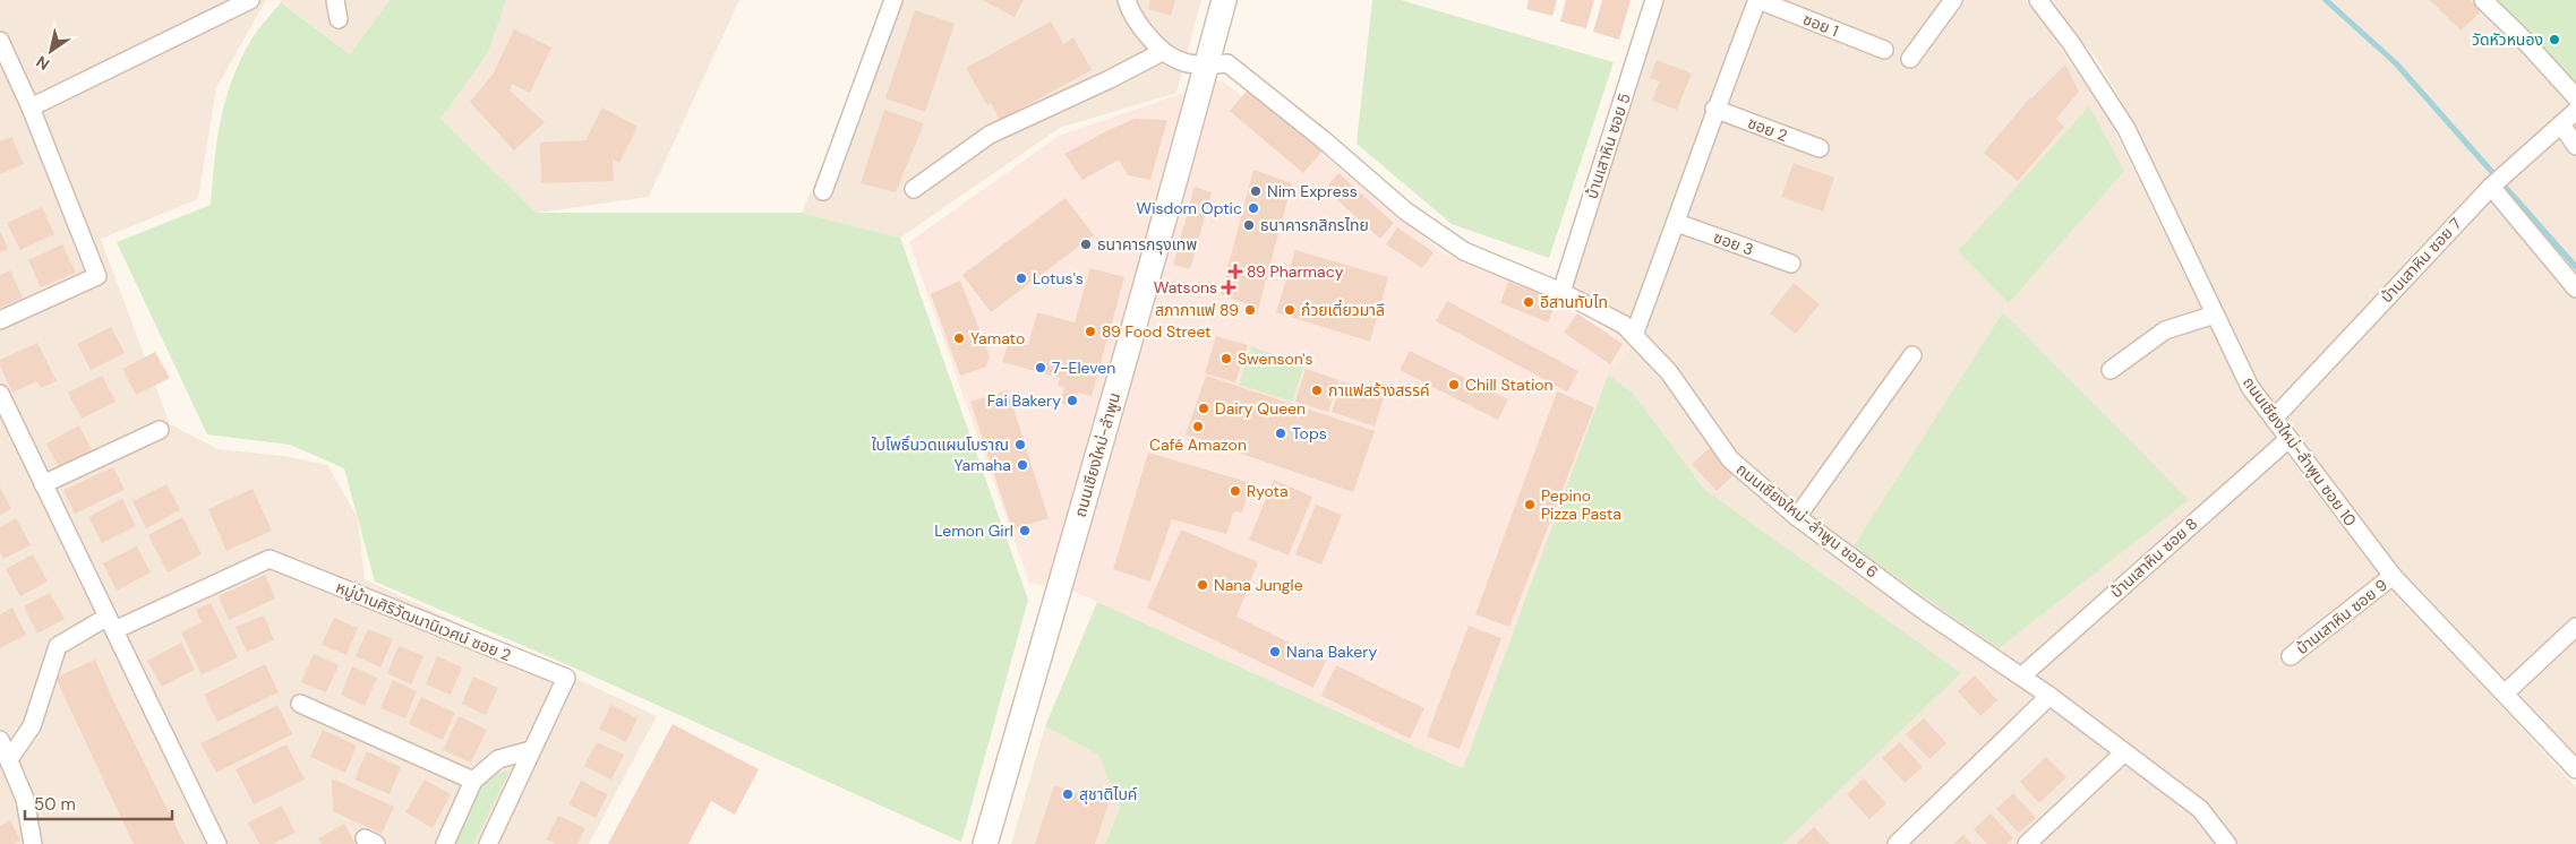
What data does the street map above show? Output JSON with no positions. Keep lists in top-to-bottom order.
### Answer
{
  "streets": {
    "main road": ["ถนนเชียงใหม่-ลำพูน"],
    "street": [
      "ซอย 1",
      "ซอย 2",
      "บ้านเสาหิน ซอย 5",
      "ซอย 3",
      "บ้านเสาหิน ซอย 7",
      "ถนนเชียงใหม่-ลำพูน ซอย 10",
      "ถนนเชียงใหม่-ลำพูน ซอย 6",
      "บ้านเสาหิน ซอย 8",
      "บ้านเสาหิน ซอย 9",
      "หมู่บ้านศิริวัฒนานิเวศน์ ซอย 2"
    ]
  },
  "crossings": [
    ["บ้านเสาหิน ซอย 5", "ถนนเชียงใหม่-ลำพูน ซอย 6"],
    ["บ้านเสาหิน ซอย 7", "ถนนเชียงใหม่-ลำพูน ซอย 10"],
    ["ถนนเชียงใหม่-ลำพูน ซอย 10", "บ้านเสาหิน ซอย 8"],
    ["ถนนเชียงใหม่-ลำพูน ซอย 10", "บ้านเสาหิน ซอย 9"],
    ["ถนนเชียงใหม่-ลำพูน", "ถนนเชียงใหม่-ลำพูน ซอย 6"],
    ["ถนนเชียงใหม่-ลำพูน ซอย 6", "บ้านเสาหิน ซอย 8"]
  ],
  "places": {
    "other": [
      "วัดหัวหนอง",
      "Nim Express",
      "Wisdom Optic",
      "ธนาคารกสิกรไทย",
      "ธนาคารกรุงเทพ",
      "Lotus's",
      "อีสานทับไท",
      "สภากาแฟ 89",
      "ก๋วยเตี๋ยวมาลี",
      "89 Food Street",
      "Yamato",
      "Swenson's",
      "7-Eleven",
      "Chill Station",
      "กาแฟสร้างสรรค์",
      "Fai Bakery",
      "Dairy Queen",
      "Café Amazon",
      "Tops",
      "ใบโพธิ์นวดแผนโบราณ",
      "Yamaha",
      "Ryota",
      "Pepino Pizza Pasta",
      "Lemon Girl",
      "Nana Jungle",
      "Nana Bakery",
      "สุชาติไบค์"
    ],
    "health": ["89 Pharmacy", "Watsons"]
  },
  "scale_bar": "50 m",
  "north": "bottom left"
}
